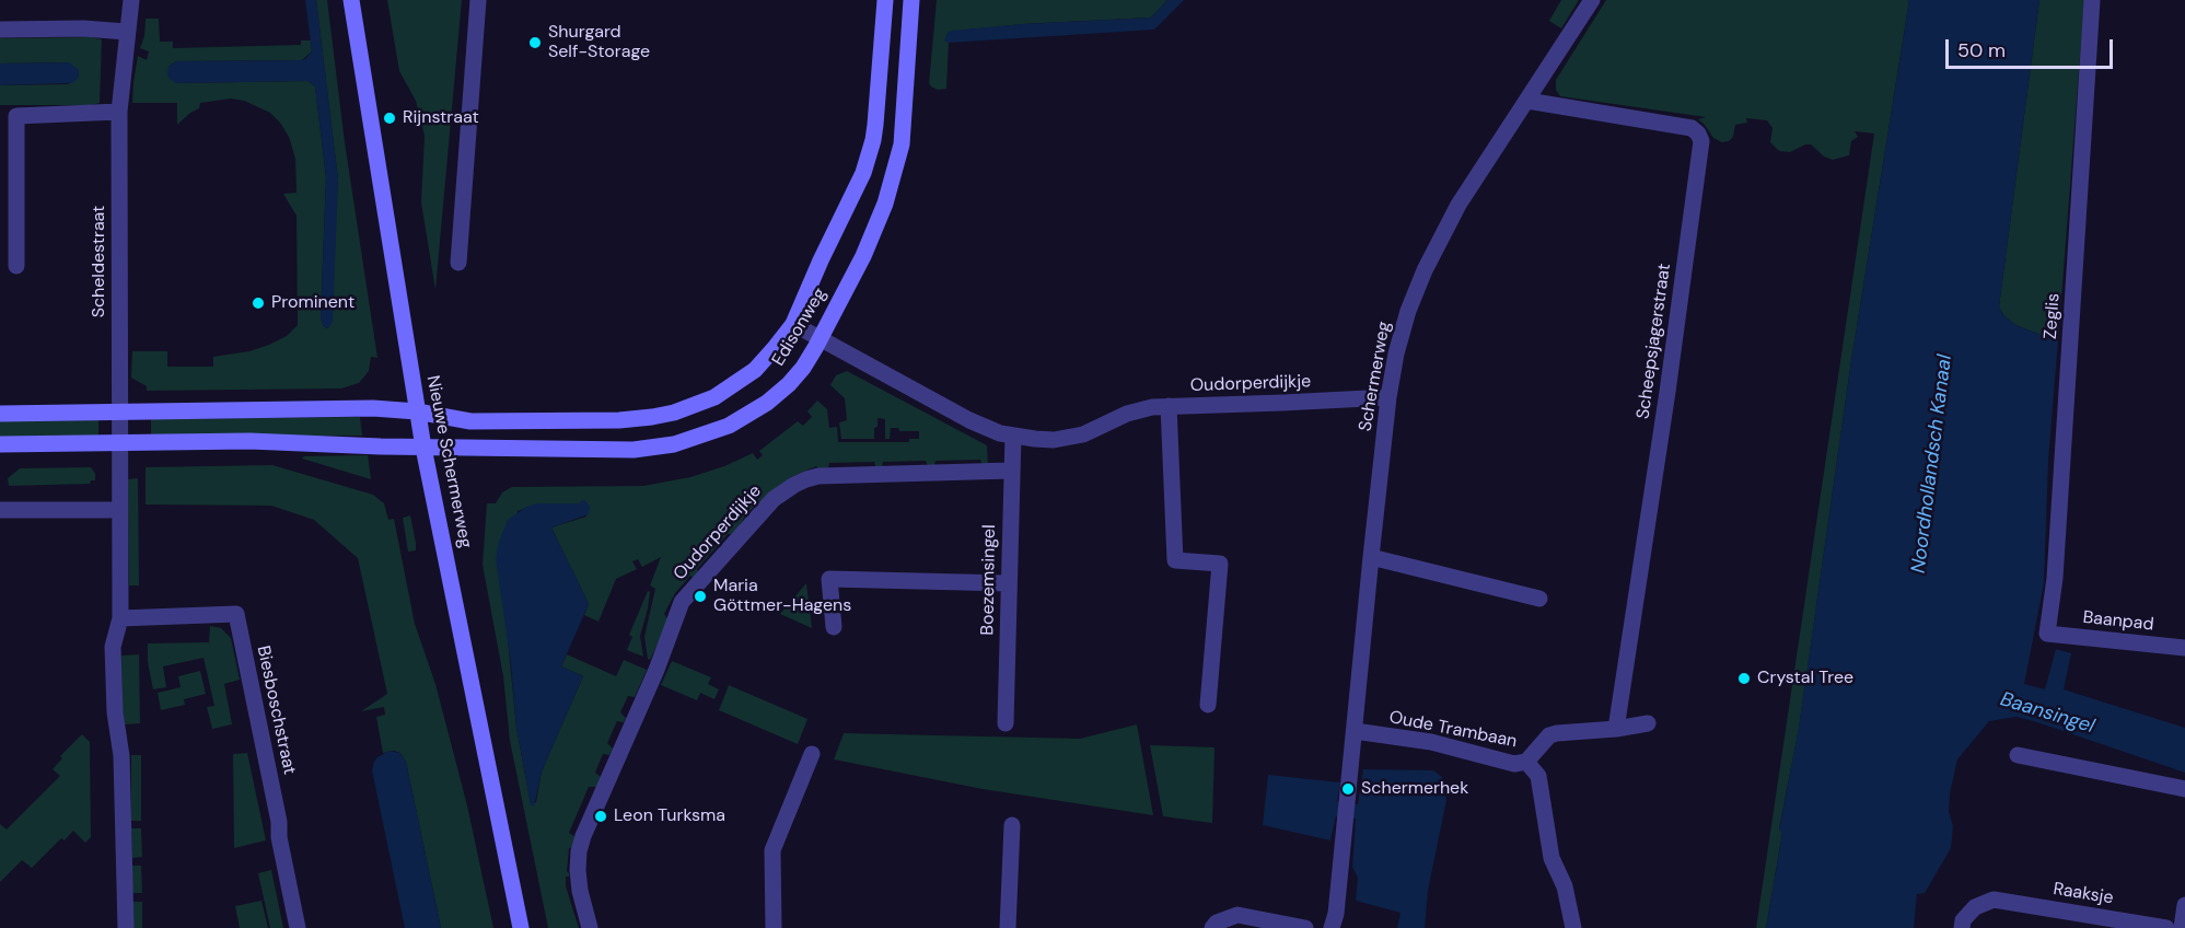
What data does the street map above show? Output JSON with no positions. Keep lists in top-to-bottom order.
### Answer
{
  "streets": {
    "street": [
      "Scheldestraat",
      "Zeglis",
      "Edisonweg",
      "Scheepsjagerstraat",
      "Schermerweg",
      "Oudorperdijkje",
      "Nieuwe Schermerweg",
      "Boezemsingel",
      "Baanpad",
      "Biesboschstraat",
      "Oude Trambaan",
      "Raaksje"
    ]
  },
  "crossings": [
    ["Zeglis", "Baanpad"],
    ["Edisonweg", "Oudorperdijkje"],
    ["Edisonweg", "Nieuwe Schermerweg"],
    ["Scheepsjagerstraat", "Schermerweg"],
    ["Scheepsjagerstraat", "Oude Trambaan"],
    ["Schermerweg", "Oudorperdijkje"],
    ["Schermerweg", "Oude Trambaan"],
    ["Oudorperdijkje", "Boezemsingel"]
  ],
  "water": ["Noordhollandsch Kanaal", "Baansingel"],
  "places": [
    "Shurgard Self-Storage",
    "Rijnstraat",
    "Prominent",
    "Maria Göttmer-Hagens",
    "Crystal Tree",
    "Schermerhek",
    "Leon Turksma"
  ],
  "scale_bar": "50 m"
}
